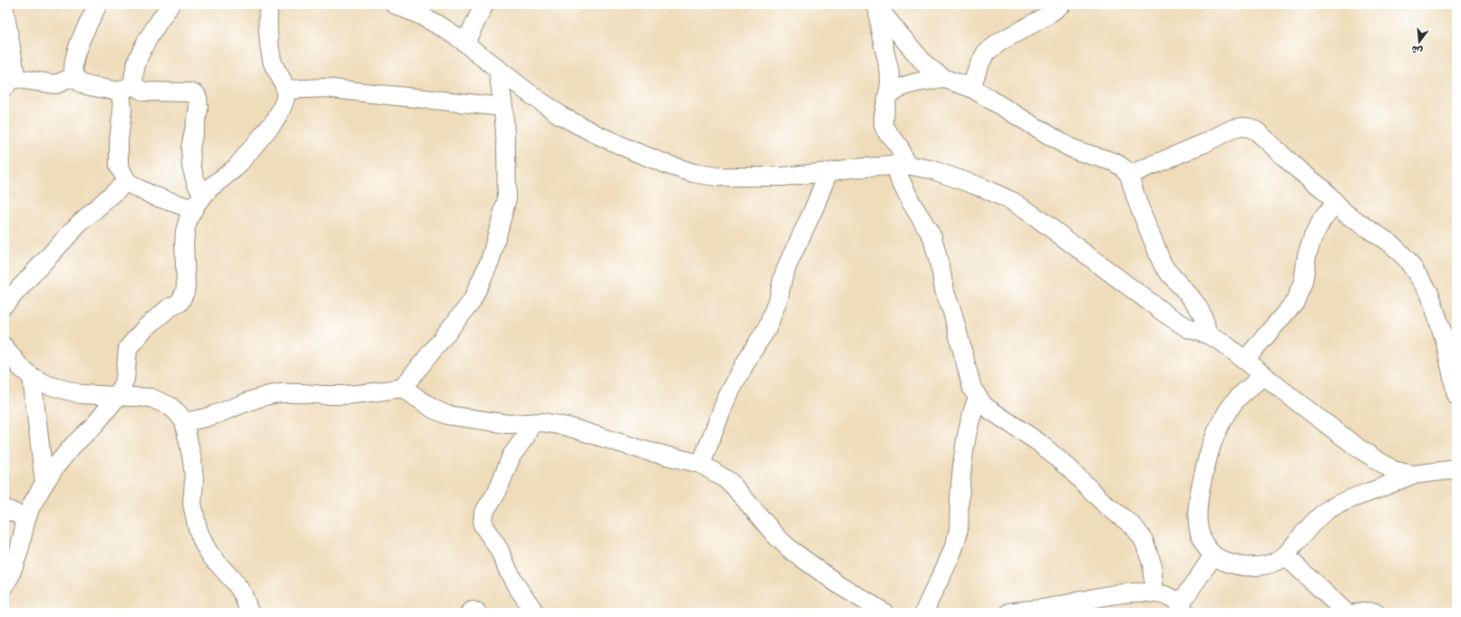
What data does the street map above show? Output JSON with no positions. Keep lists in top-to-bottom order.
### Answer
{
  "north": "bottom"
}
